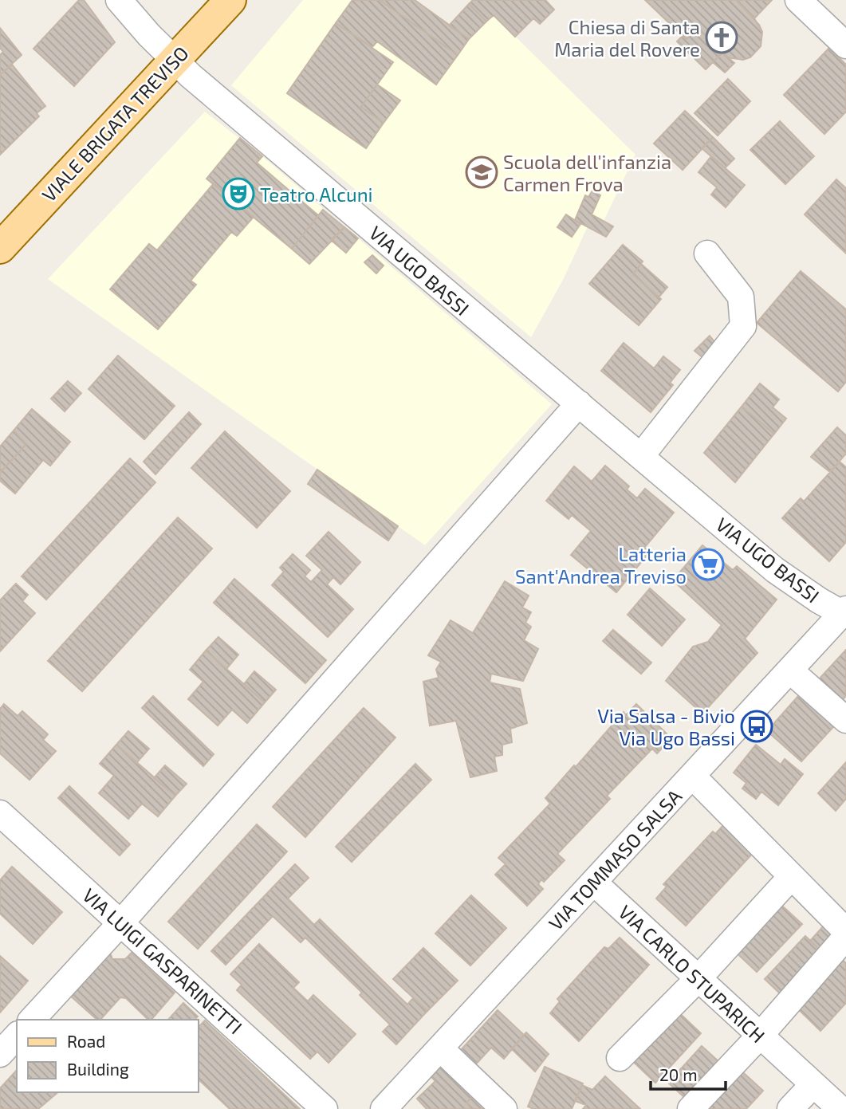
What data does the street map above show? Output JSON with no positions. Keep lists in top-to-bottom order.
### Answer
{
  "streets": {
    "main road": ["VIALE BRIGATA TREVISO"],
    "street": [
      "VIA UGO BASSI",
      "VIA TOMMASO SALSA",
      "VIA LUIGI GASPARINETTI",
      "VIA CARLO STUPARICH"
    ]
  },
  "crossings": [
    ["VIALE BRIGATA TREVISO", "VIA UGO BASSI"],
    ["VIA UGO BASSI", "VIA TOMMASO SALSA"],
    ["VIA TOMMASO SALSA", "VIA CARLO STUPARICH"]
  ],
  "places": {
    "church": ["Chiesa di Santa Maria del Rovere"],
    "school or university": ["Scuola dell'infanzia Carmen Frova"],
    "theatre": ["Teatro Alcuni"],
    "supermarket": ["Latteria Sant'Andrea Treviso"],
    "bus stop": ["Via Salsa - Bivio Via Ugo Bassi"]
  },
  "legend": ["Road", "Building"],
  "scale_bar": "20 m"
}
